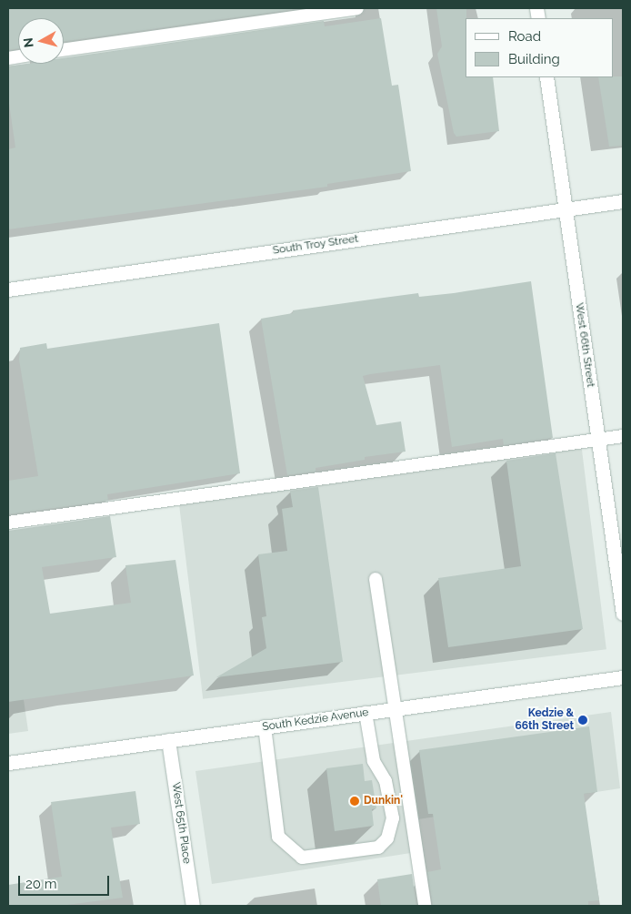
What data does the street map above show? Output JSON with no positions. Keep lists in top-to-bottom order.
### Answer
{
  "streets": {
    "street": [
      "South Troy Street",
      "West 66th Street",
      "South Kedzie Avenue",
      "West 65th Place"
    ]
  },
  "crossings": [
    ["South Troy Street", "West 66th Street"],
    ["South Kedzie Avenue", "West 65th Place"]
  ],
  "places": ["Kedzie & 66th Street", "Dunkin'"],
  "legend": ["Road", "Building"],
  "scale_bar": "20 m",
  "north": "left"
}
